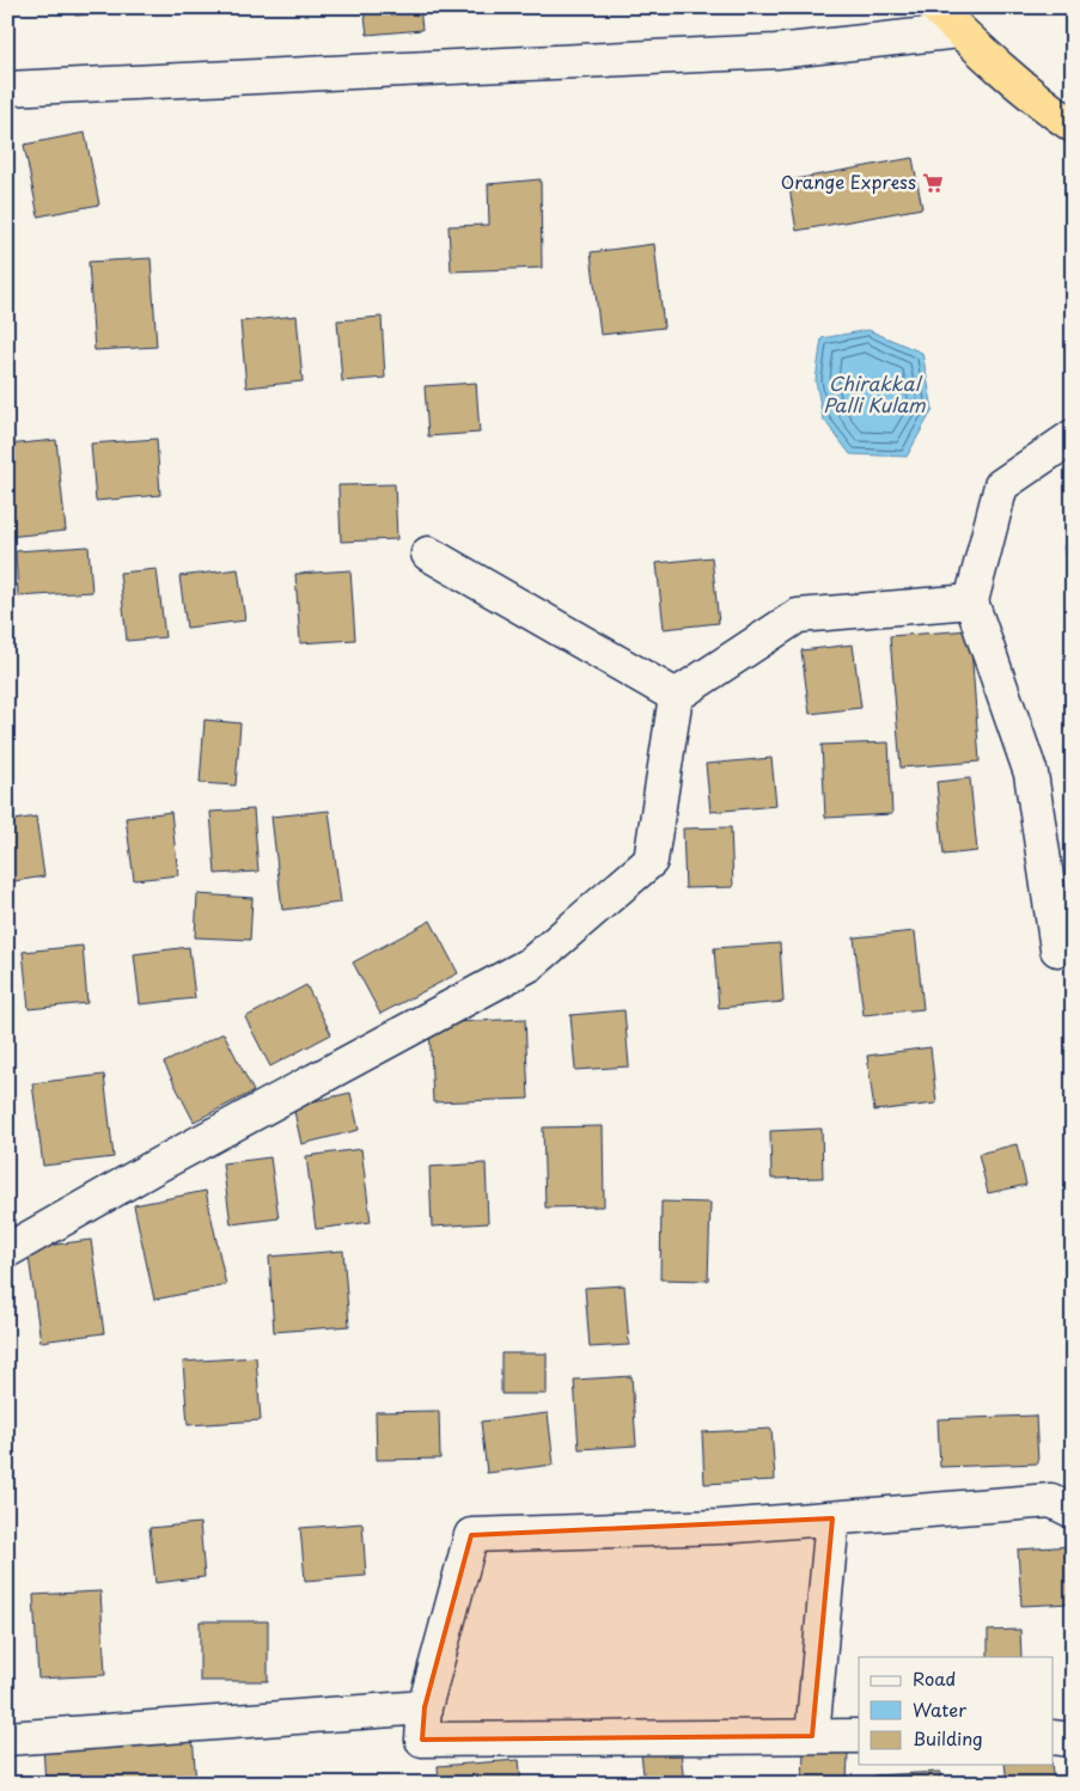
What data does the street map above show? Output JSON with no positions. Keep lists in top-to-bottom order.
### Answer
{
  "water": ["Chirakkal Palli Kulam"],
  "places": {
    "supermarket": ["Orange Express"]
  },
  "legend": ["Road", "Water", "Building"]
}
